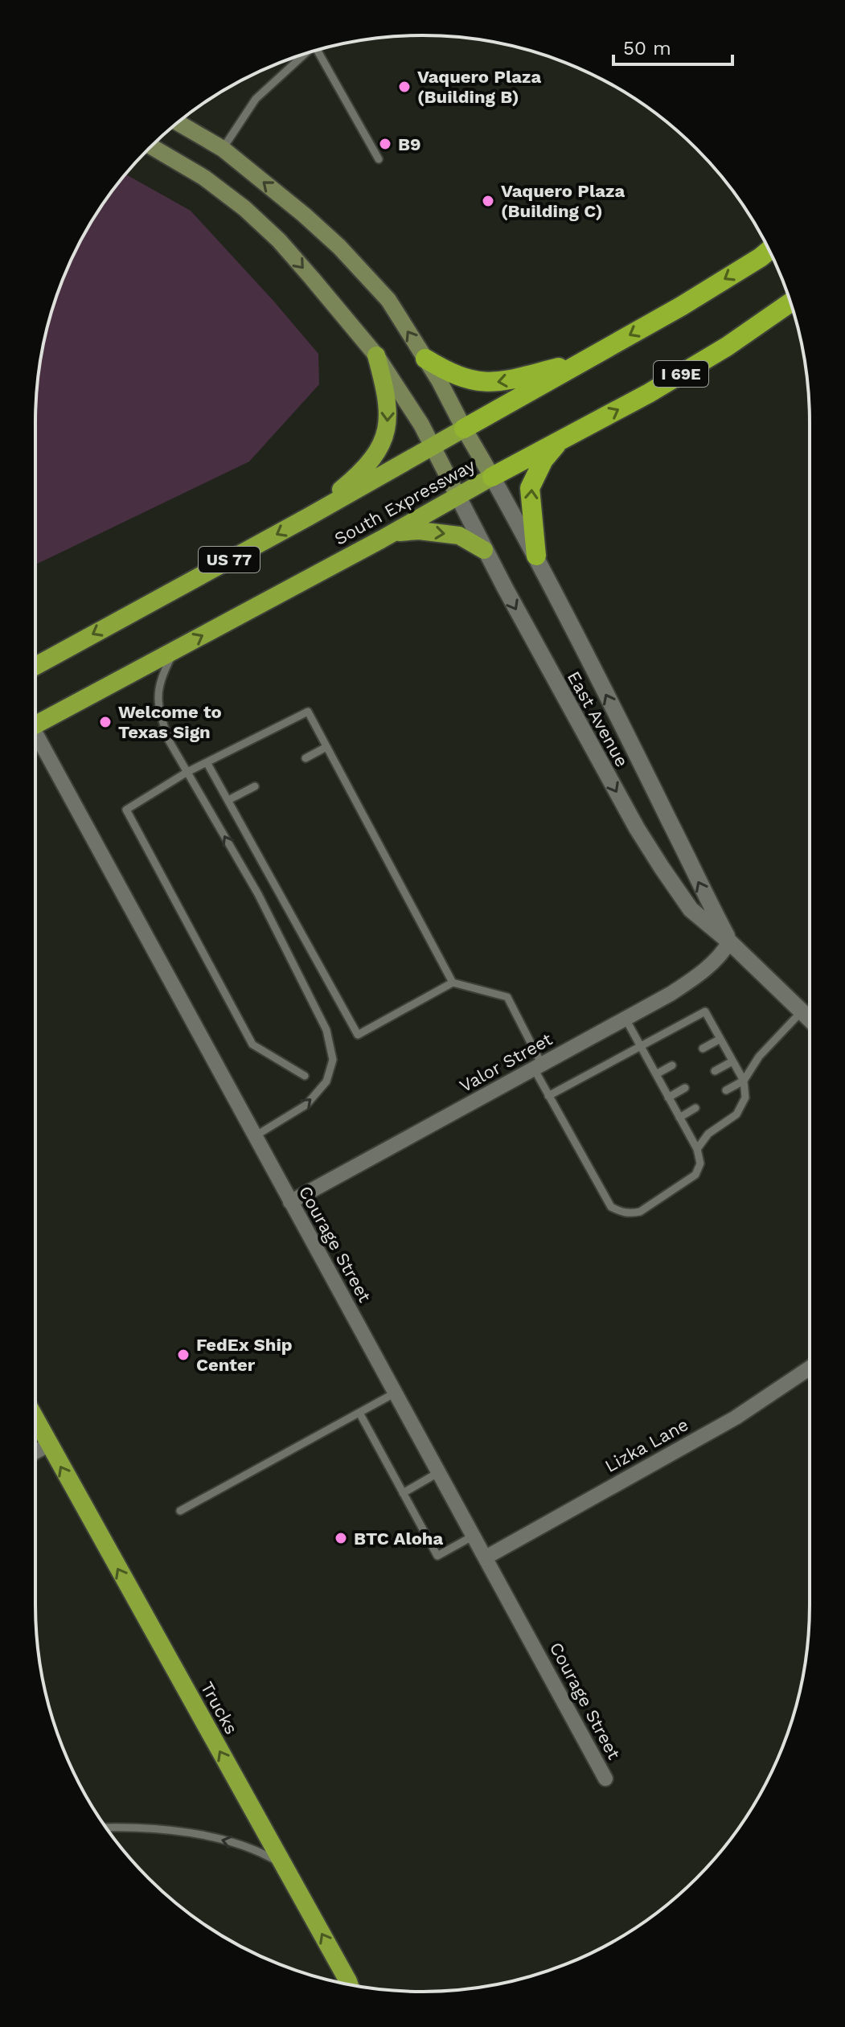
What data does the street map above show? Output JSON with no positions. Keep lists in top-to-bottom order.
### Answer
{
  "streets": {
    "highway": [
      "I 69E",
      "South Expressway",
      "US 77",
      "Trucks"
    ],
    "street": [
      "East Avenue",
      "Valor Street",
      "Courage Street",
      "Lizka Lane"
    ]
  },
  "crossings": [
    ["South Expressway", "East Avenue"],
    ["East Avenue", "Valor Street"],
    ["Valor Street", "Courage Street"],
    ["Courage Street", "Lizka Lane"]
  ],
  "one_way": ["Trucks"],
  "places": [
    "Vaquero Plaza (Building B)",
    "B9",
    "Vaquero Plaza (Building C)",
    "Welcome to Texas Sign",
    "FedEx Ship Center",
    "BTC Aloha"
  ],
  "scale_bar": "50 m"
}
